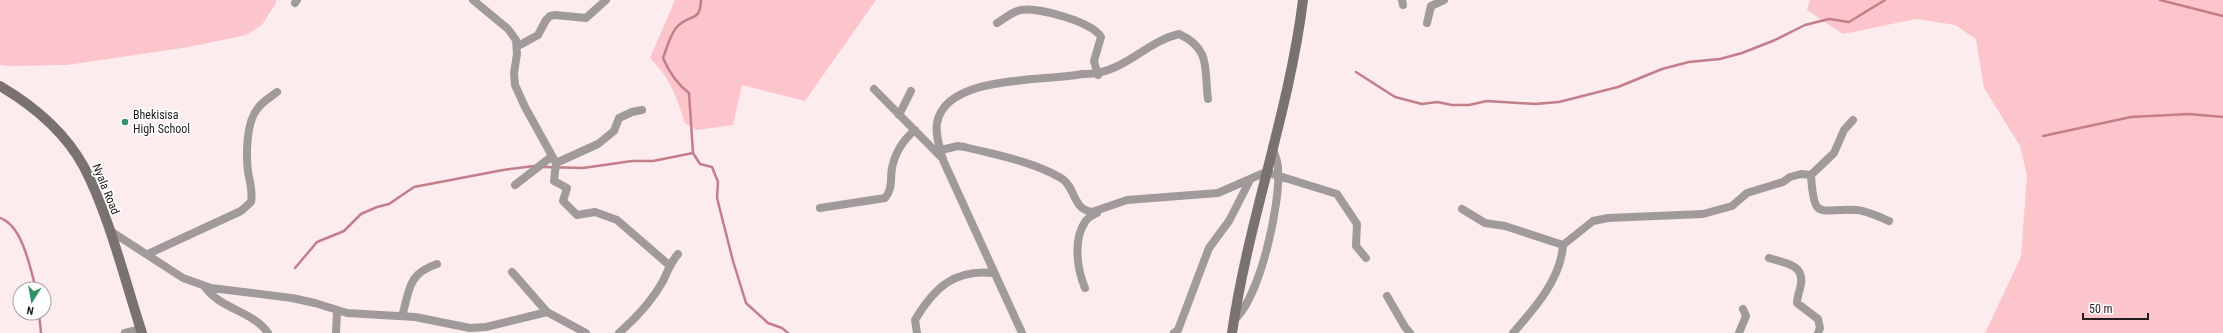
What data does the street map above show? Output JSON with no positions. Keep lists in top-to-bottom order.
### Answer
{
  "streets": {
    "main road": ["Nyala Road"]
  },
  "places": ["Bhekisisa High School"],
  "scale_bar": "50 m",
  "north": "bottom"
}
